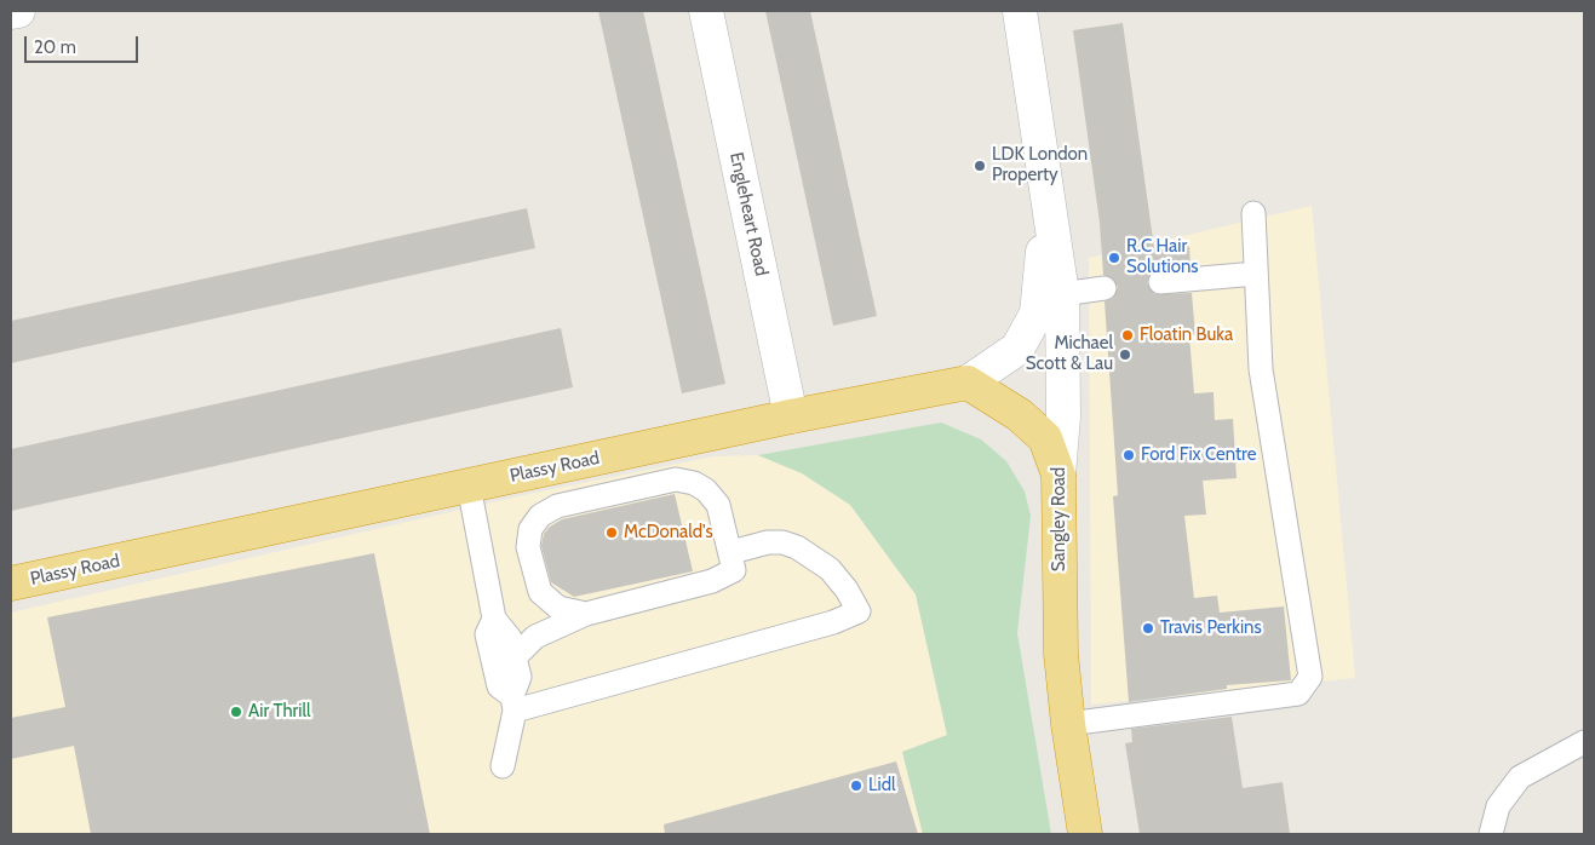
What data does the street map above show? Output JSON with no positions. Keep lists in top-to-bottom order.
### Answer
{
  "streets": {
    "highway": ["Plassy Road", "Sangley Road"],
    "street": ["Engleheart Road"]
  },
  "crossings": [
    ["Engleheart Road", "Plassy Road"],
    ["Plassy Road", "Sangley Road"]
  ],
  "places": [
    "LDK London Property",
    "R.C Hair Solutions",
    "Floatin Buka",
    "Michael Scott & Lau",
    "Ford Fix Centre",
    "McDonald's",
    "Travis Perkins",
    "Air Thrill",
    "Lidl"
  ],
  "scale_bar": "20 m"
}
